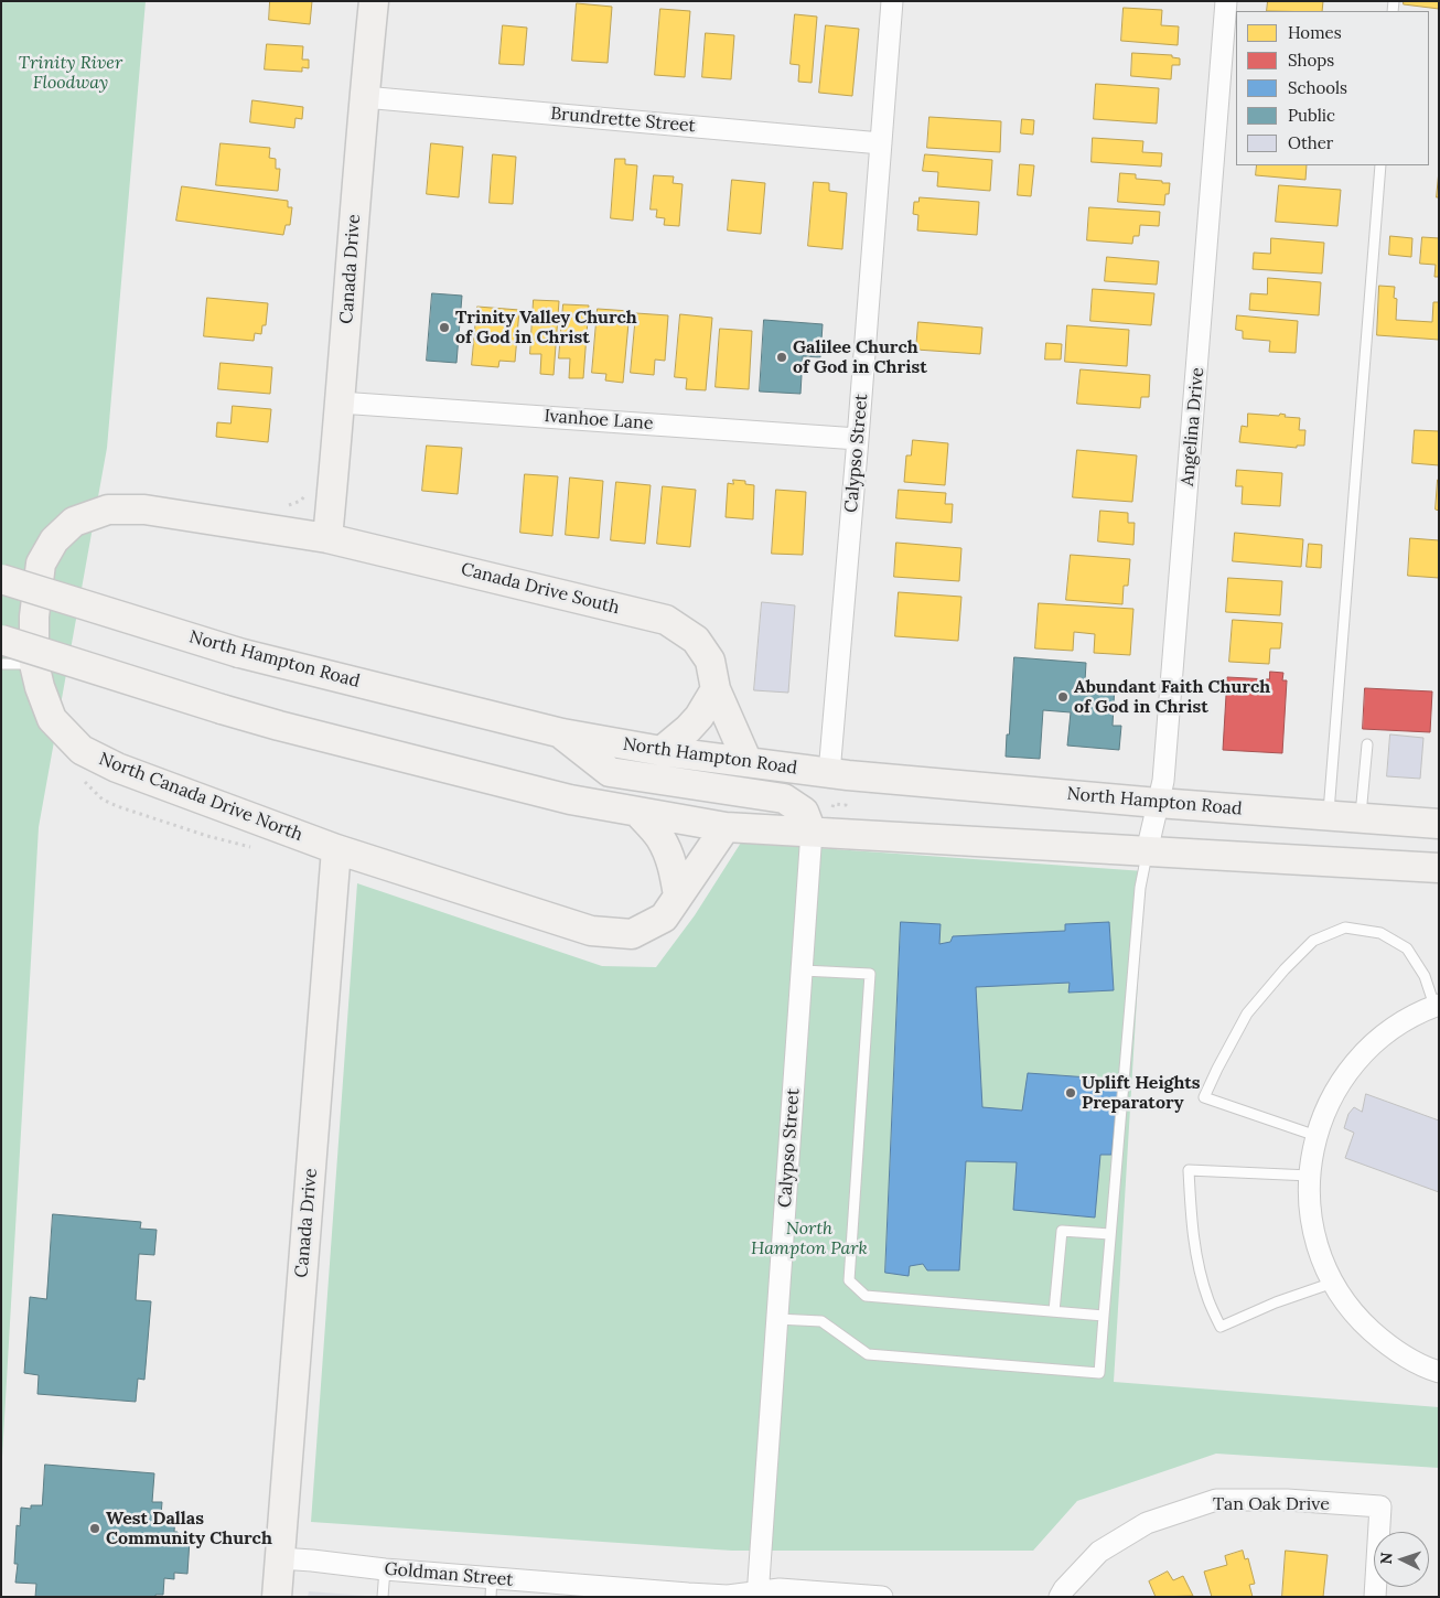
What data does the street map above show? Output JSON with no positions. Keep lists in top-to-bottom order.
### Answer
{
  "streets": {
    "street": [
      "Brundrette Street",
      "Canada Drive",
      "Ivanhoe Lane",
      "Angelina Drive",
      "Calypso Street",
      "Canada Drive South",
      "North Hampton Road",
      "North Canada Drive North",
      "Tan Oak Drive",
      "Goldman Street"
    ]
  },
  "crossings": [
    ["Brundrette Street", "Canada Drive"],
    ["Brundrette Street", "Calypso Street"],
    ["Canada Drive", "Ivanhoe Lane"],
    ["Canada Drive", "Canada Drive South"],
    ["Canada Drive", "North Canada Drive North"],
    ["Canada Drive", "Goldman Street"],
    ["Ivanhoe Lane", "Calypso Street"],
    ["Angelina Drive", "North Hampton Road"],
    ["Calypso Street", "North Hampton Road"],
    ["Calypso Street", "Goldman Street"],
    ["Canada Drive South", "North Hampton Road"],
    ["Canada Drive South", "North Canada Drive North"]
  ],
  "parks": ["Trinity River Floodway", "North Hampton Park"],
  "places": [
    "Trinity Valley Church of God in Christ",
    "Galilee Church of God in Christ",
    "Abundant Faith Church of God in Christ",
    "Uplift Heights Preparatory",
    "West Dallas Community Church"
  ],
  "legend": [
    "Homes",
    "Shops",
    "Schools",
    "Public",
    "Other"
  ],
  "north": "left"
}
